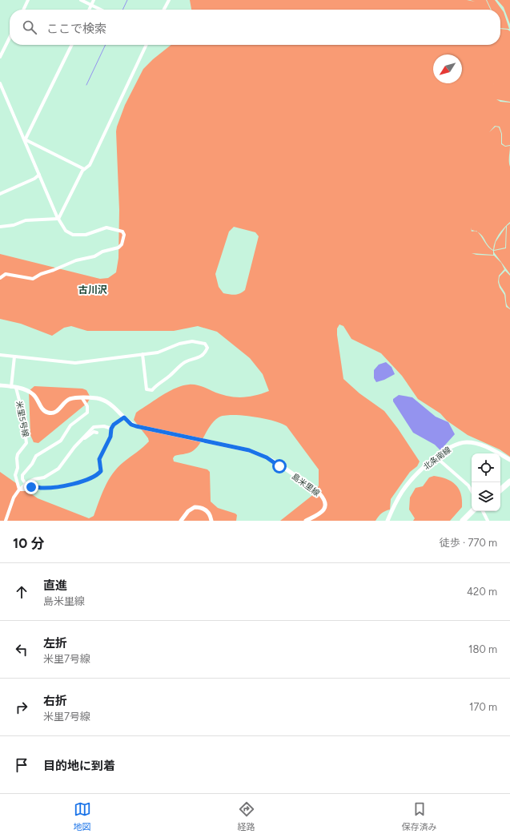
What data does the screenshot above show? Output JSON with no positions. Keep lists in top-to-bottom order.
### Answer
{
  "streets": {
    "street": ["米里5号線", "北条南線", "島米里線"]
  },
  "crossings": [
    ["米里5号線", "島米里線"]
  ],
  "districts": ["古川沢"],
  "north": "bottom left",
  "page": {
    "search": "ここで検索",
    "heading": ["10 分", "徒歩 · 770 m"],
    "list": [
      ["直進", "島米里線", "420 m"],
      ["左折", "米里7号線", "180 m"],
      ["右折", "米里7号線", "170 m"],
      "目的地に到着"
    ],
    "nav": ["地図", "経路", "保存済み"]
  }
}
